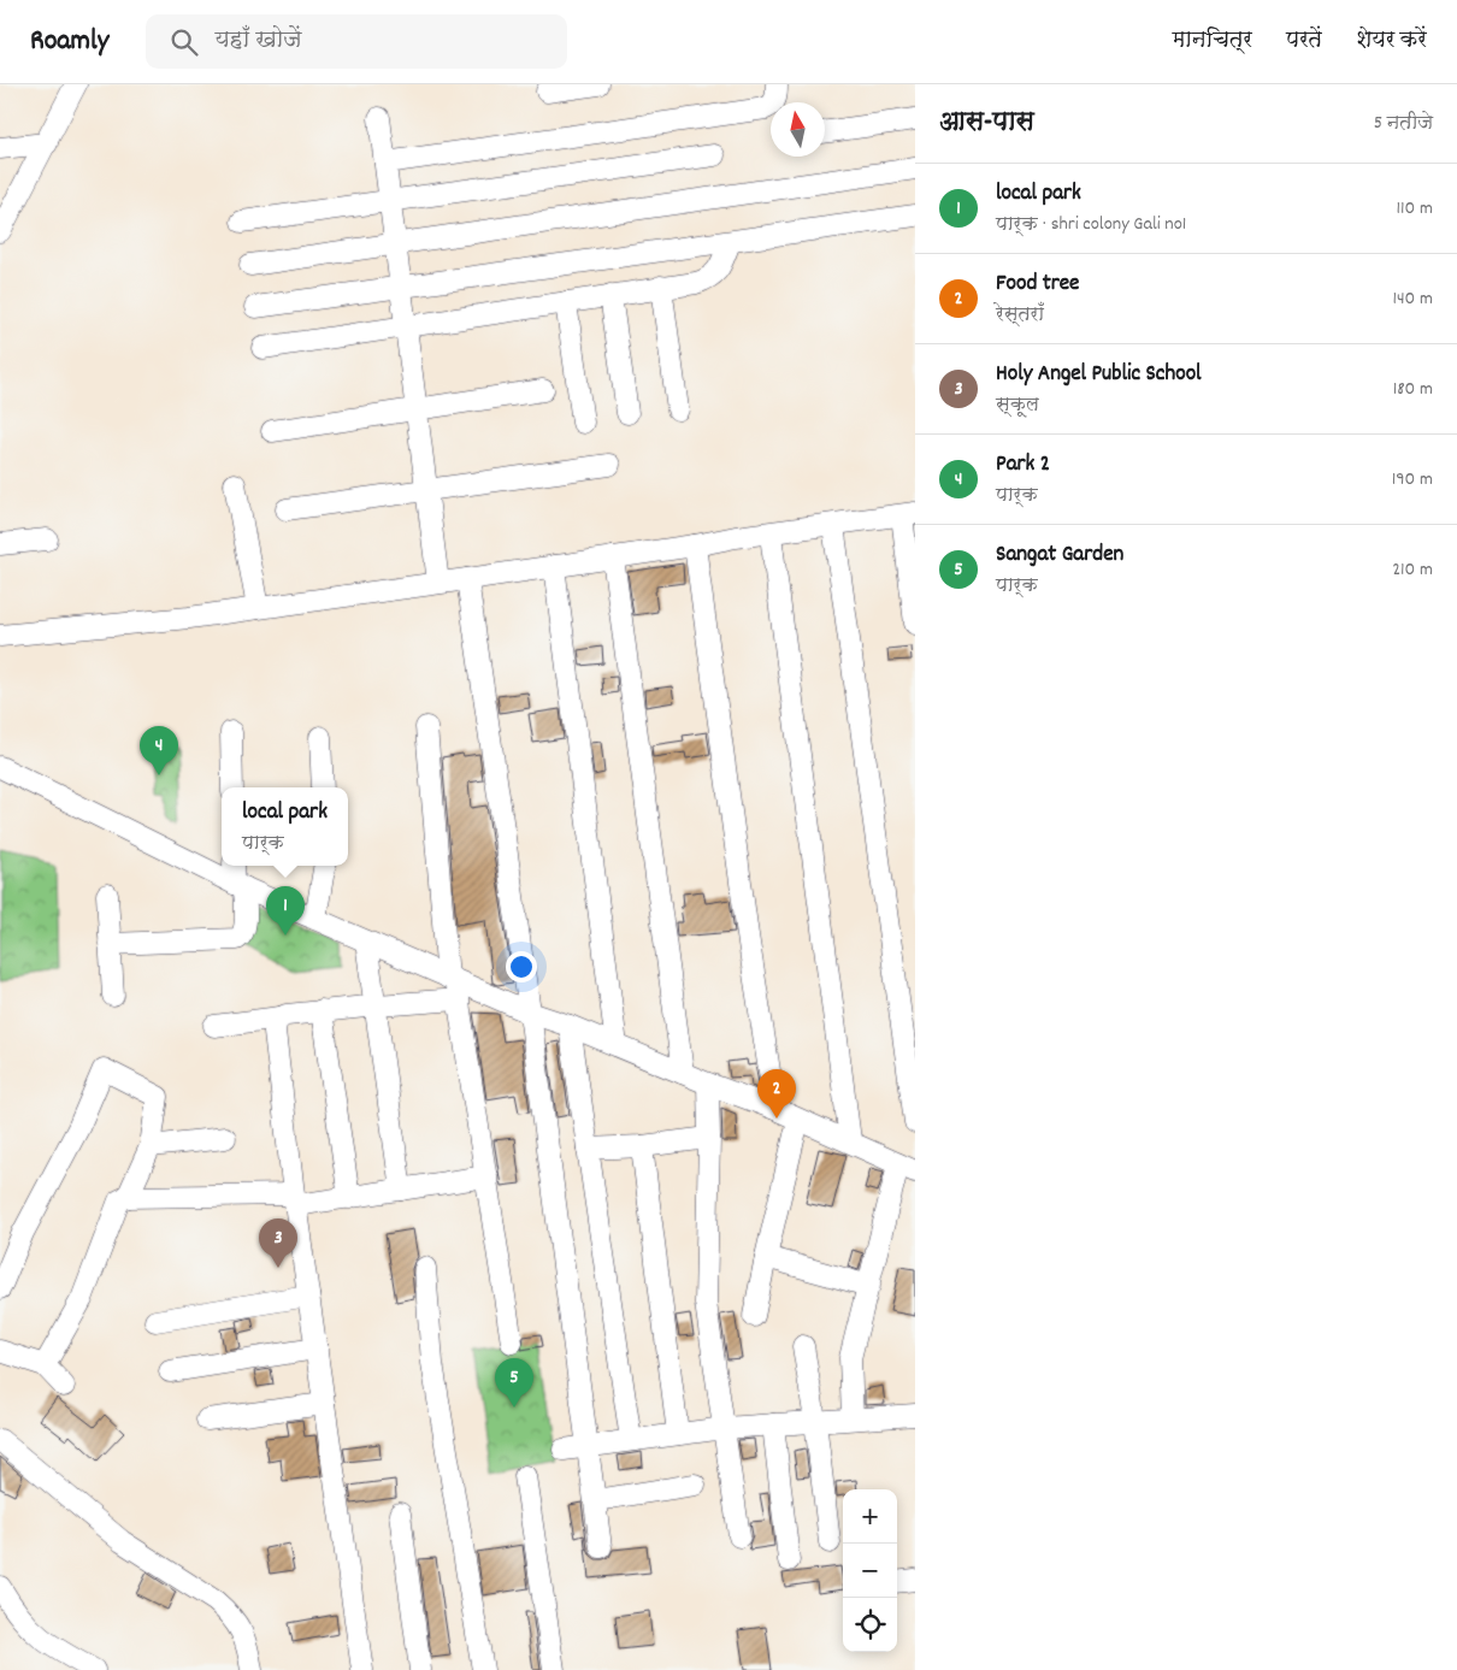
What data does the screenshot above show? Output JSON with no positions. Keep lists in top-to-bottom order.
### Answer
{
  "north": "top",
  "page": {
    "header": "Roamly",
    "search": "यहाँ खोजें",
    "nav": ["मानचित्र", "परतें", "शेयर करें"],
    "heading": ["आस-पास", "5 नतीजे"],
    "list": [
      {
        "mark": "1",
        "name": "local park",
        "note": "पार्क · shri colony Gali no1",
        "value": "110 m"
      },
      {
        "mark": "2",
        "name": "Food tree",
        "note": "रेस्तराँ",
        "value": "140 m"
      },
      {
        "mark": "3",
        "name": "Holy Angel Public School",
        "note": "स्कूल",
        "value": "180 m"
      },
      {
        "mark": "4",
        "name": "Park 2",
        "note": "पार्क",
        "value": "190 m"
      },
      {
        "mark": "5",
        "name": "Sangat Garden",
        "note": "पार्क",
        "value": "210 m"
      }
    ],
    "pins": [
      "4",
      "1",
      "2",
      "3",
      "5"
    ],
    "popup": ["local park", "पार्क"],
    "map_buttons": ["+", "−"]
  }
}
